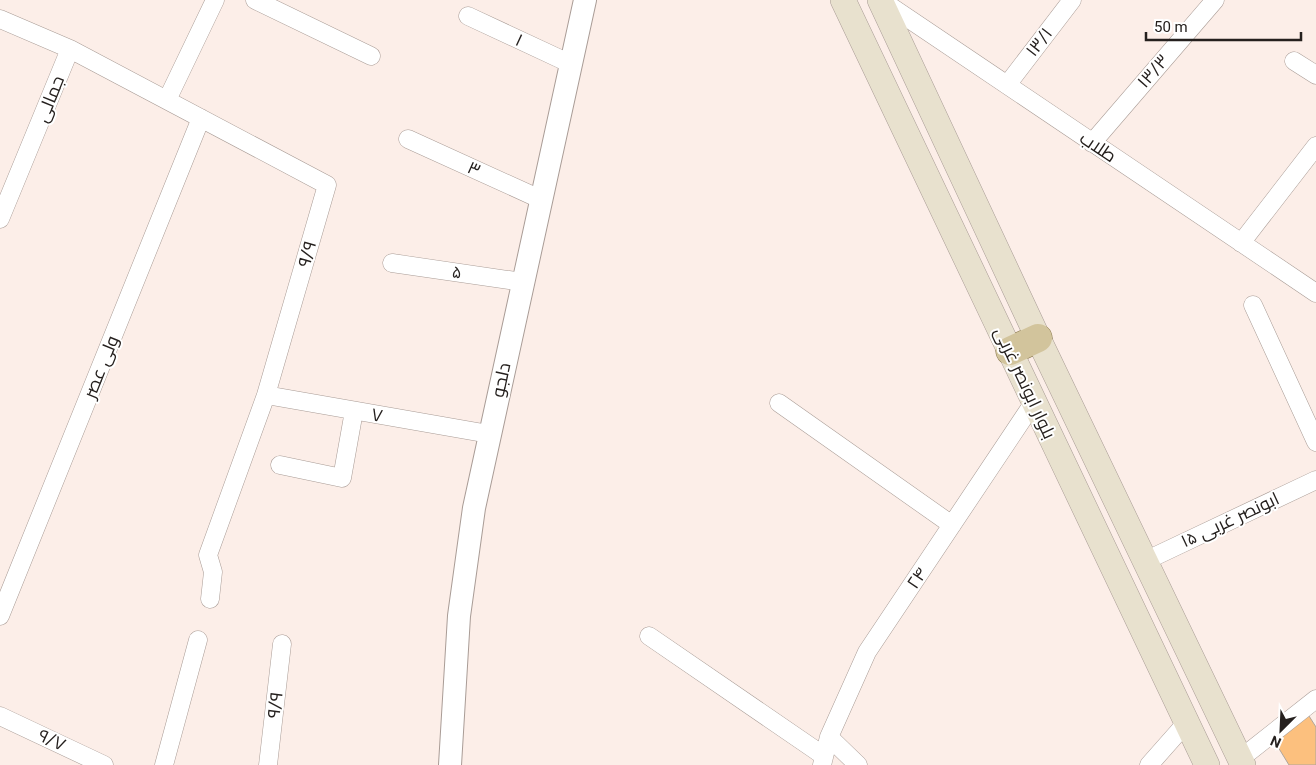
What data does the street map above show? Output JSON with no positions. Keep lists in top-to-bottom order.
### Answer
{
  "streets": {
    "main road": ["بلوار ابونصر غربی"],
    "street": [
      "۱",
      "۱۳/۱",
      "۱۳/۳",
      "جمالی",
      "طلاب",
      "۳",
      "۹/۹",
      "۵",
      "ولی عصر",
      "دلجو",
      "۷",
      "ابونصر غربی ۱۵",
      "۲۴",
      "۹/۷"
    ]
  },
  "crossings": [
    ["۱", "دلجو"],
    ["۱۳/۱", "طلاب"],
    ["۱۳/۳", "طلاب"],
    ["جمالی", "۹/۹"],
    ["طلاب", "بلوار ابونصر غربی"],
    ["۳", "دلجو"],
    ["۹/۹", "ولی عصر"],
    ["۹/۹", "۷"],
    ["۵", "دلجو"],
    ["دلجو", "۷"],
    ["بلوار ابونصر غربی", "ابونصر غربی ۱۵"],
    ["بلوار ابونصر غربی", "۲۴"]
  ],
  "scale_bar": "50 m",
  "north": "bottom left"
}
